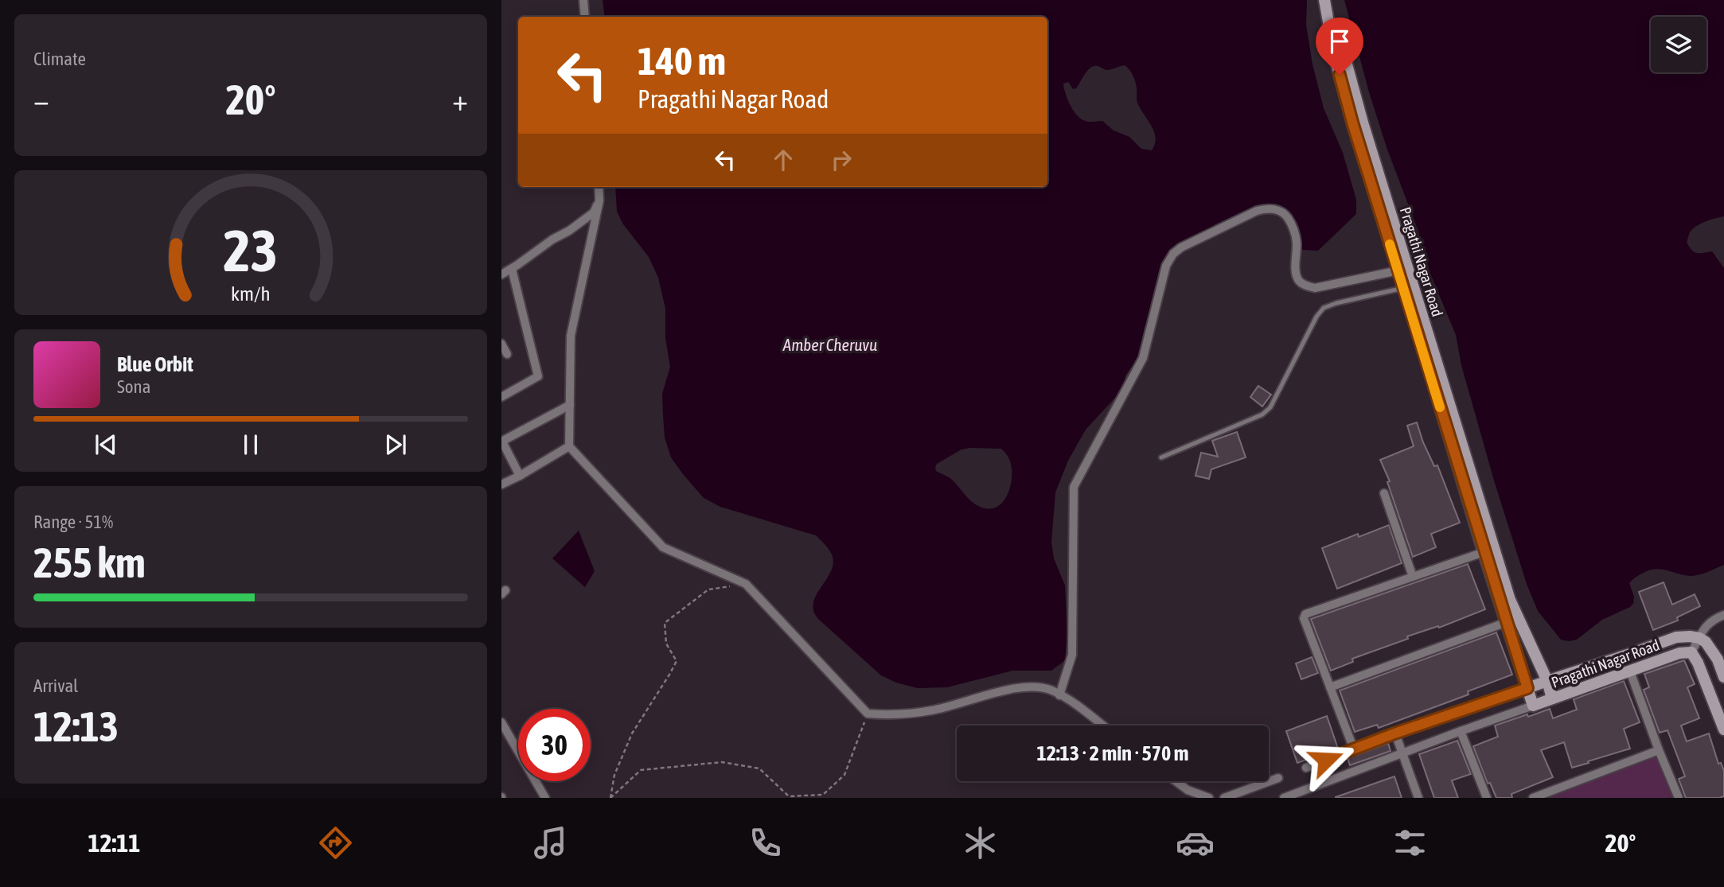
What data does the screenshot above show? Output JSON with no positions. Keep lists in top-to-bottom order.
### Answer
{
  "streets": {
    "main road": ["Pragathi Nagar Road"]
  },
  "water": ["Amber Cheruvu"],
  "page": {
    "tile": [
      "Climate",
      ["Range · 51%", "255 km"],
      ["Arrival", "12:13"]
    ],
    "turn": ["140 m", "Pragathi Nagar Road"],
    "heat": ["−", "20°", "+"],
    "song": ["Blue Orbit", "Sona"],
    "limit": "30",
    "trip": "12:13 · 2 min · 570 m",
    "tabs": ["12:11", "20°"],
    "gauge": ["23", "km/h"]
  }
}
